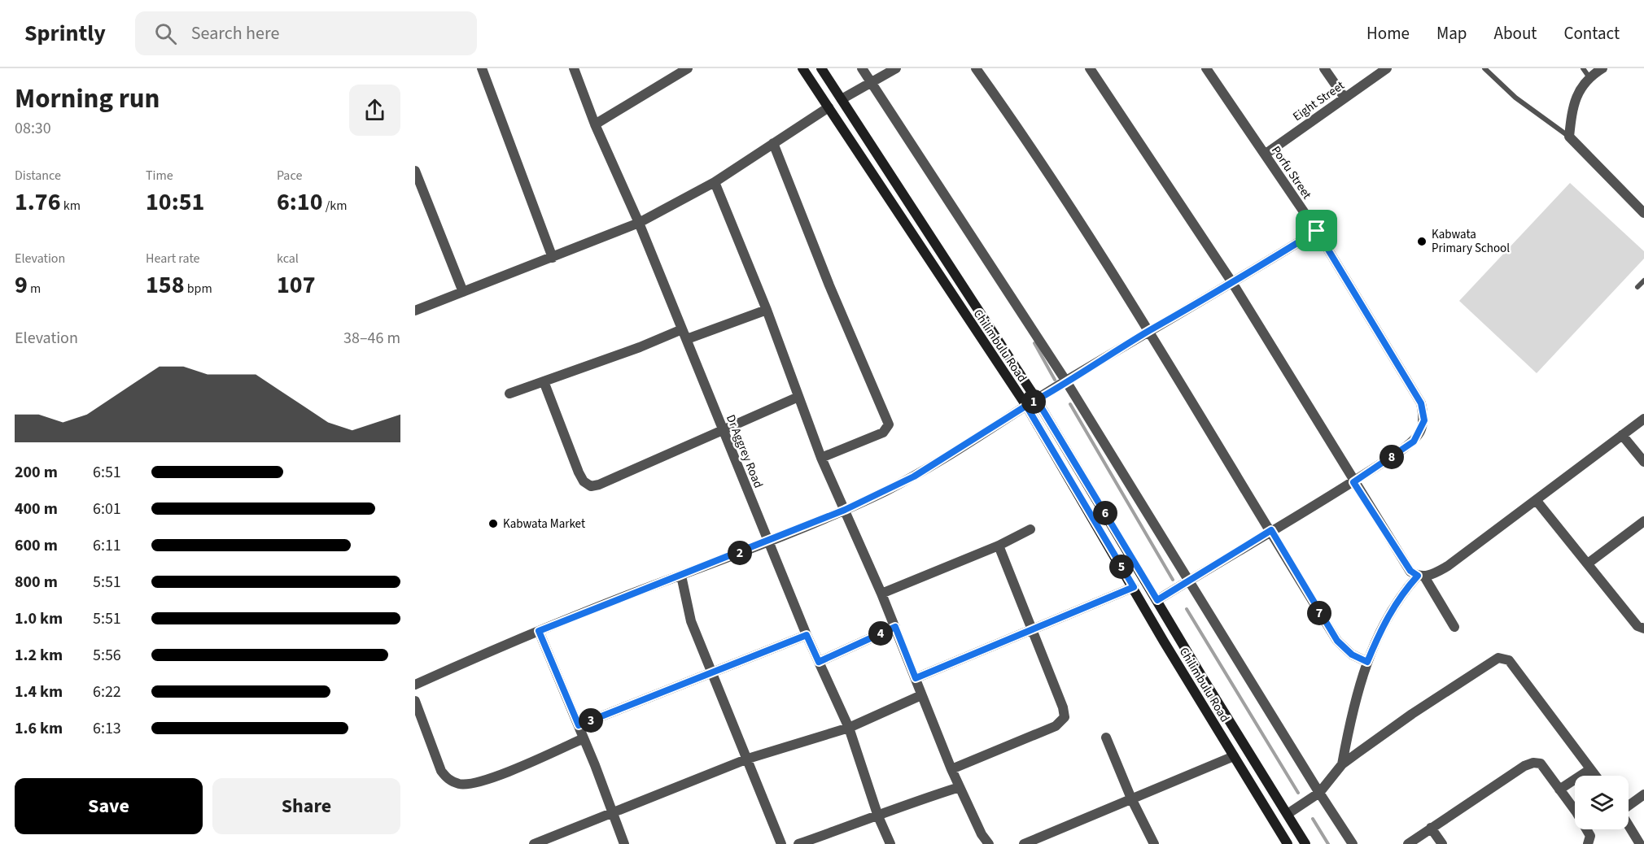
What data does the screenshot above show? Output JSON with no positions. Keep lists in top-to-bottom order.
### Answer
{
  "streets": {
    "main road": ["Chilimbulu Road"],
    "street": ["Eight Street", "Porfu Street", "Dr Aggrey Road"]
  },
  "crossings": [
    ["Eight Street", "Porfu Street"]
  ],
  "places": ["Kabwata Primary School", "Kabwata Market"],
  "page": {
    "header": "Sprintly",
    "search": "Search here",
    "nav": [
      "Home",
      "Map",
      "About",
      "Contact"
    ],
    "heading": ["Morning run", "08:30"],
    "stats": [
      ["Distance", "1.76 km"],
      ["Time", "10:51"],
      ["Pace", "6:10 /km"],
      ["Elevation", "9 m"],
      ["Heart rate", "158 bpm"],
      ["kcal", "107"]
    ],
    "chart": ["Elevation", "38–46 m"],
    "pins": [
      "1",
      "8",
      "6",
      "2",
      "5",
      "7",
      "4",
      "3"
    ],
    "list": [
      {
        "name": "200 m",
        "note": "6:51"
      },
      {
        "name": "400 m",
        "note": "6:01"
      },
      {
        "name": "600 m",
        "note": "6:11"
      },
      {
        "name": "800 m",
        "note": "5:51"
      },
      {
        "name": "1.0 km",
        "note": "5:51"
      },
      {
        "name": "1.2 km",
        "note": "5:56"
      },
      {
        "name": "1.4 km",
        "note": "6:22"
      },
      {
        "name": "1.6 km",
        "note": "6:13"
      }
    ],
    "buttons": ["Save", "Share"]
  }
}
